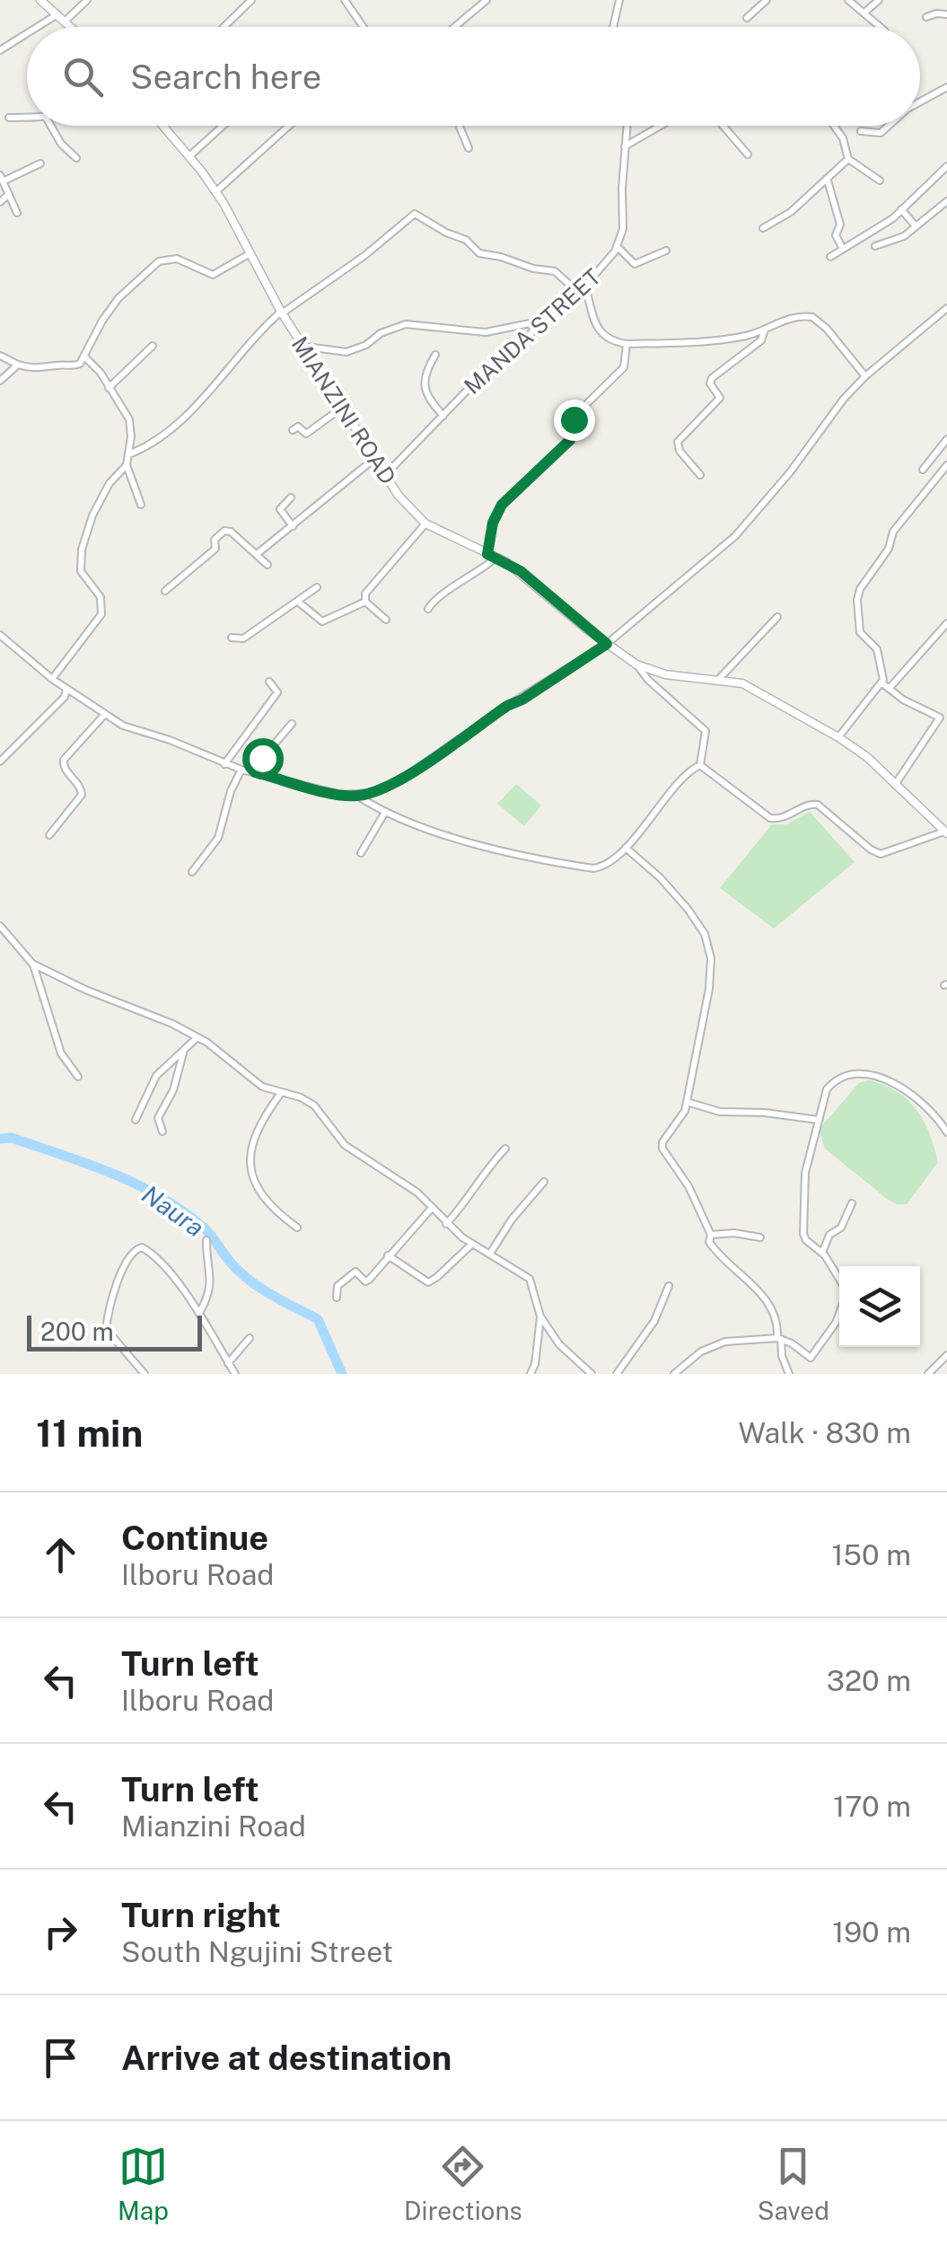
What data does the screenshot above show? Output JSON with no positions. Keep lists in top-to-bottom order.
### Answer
{
  "streets": {
    "street": ["MANDA STREET", "MIANZINI ROAD"]
  },
  "crossings": [
    ["MANDA STREET", "MIANZINI ROAD"]
  ],
  "water": ["Naura"],
  "scale_bar": "200 m",
  "page": {
    "search": "Search here",
    "scale": "200 m",
    "heading": ["11 min", "Walk · 830 m"],
    "list": [
      ["Continue", "Ilboru Road", "150 m"],
      ["Turn left", "Ilboru Road", "320 m"],
      ["Turn left", "Mianzini Road", "170 m"],
      ["Turn right", "South Ngujini Street", "190 m"],
      "Arrive at destination"
    ],
    "nav": ["Map", "Directions", "Saved"]
  }
}
